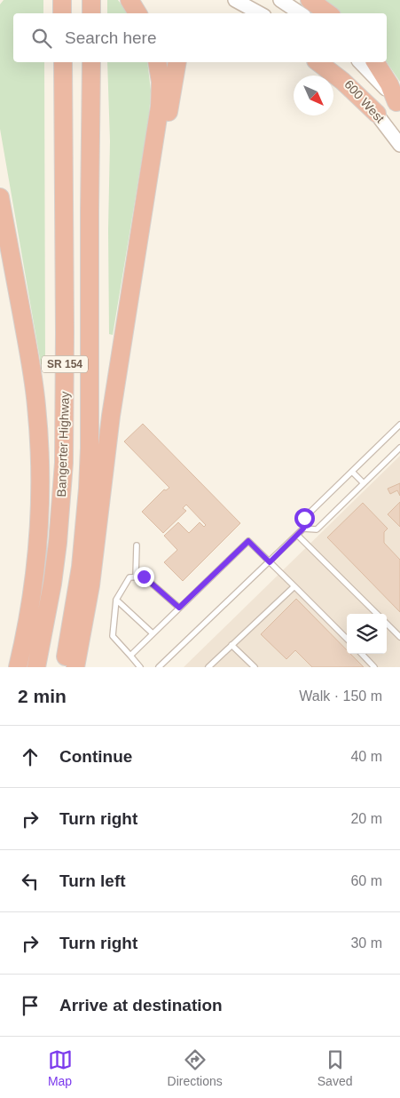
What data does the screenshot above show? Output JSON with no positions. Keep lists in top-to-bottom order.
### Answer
{
  "streets": {
    "highway": ["SR 154", "Bangerter Highway"],
    "main road": ["600 West"]
  },
  "north": "bottom right",
  "page": {
    "search": "Search here",
    "heading": ["2 min", "Walk · 150 m"],
    "list": [
      ["Continue", "40 m"],
      ["Turn right", "20 m"],
      ["Turn left", "60 m"],
      ["Turn right", "30 m"],
      "Arrive at destination"
    ],
    "nav": ["Map", "Directions", "Saved"]
  }
}
